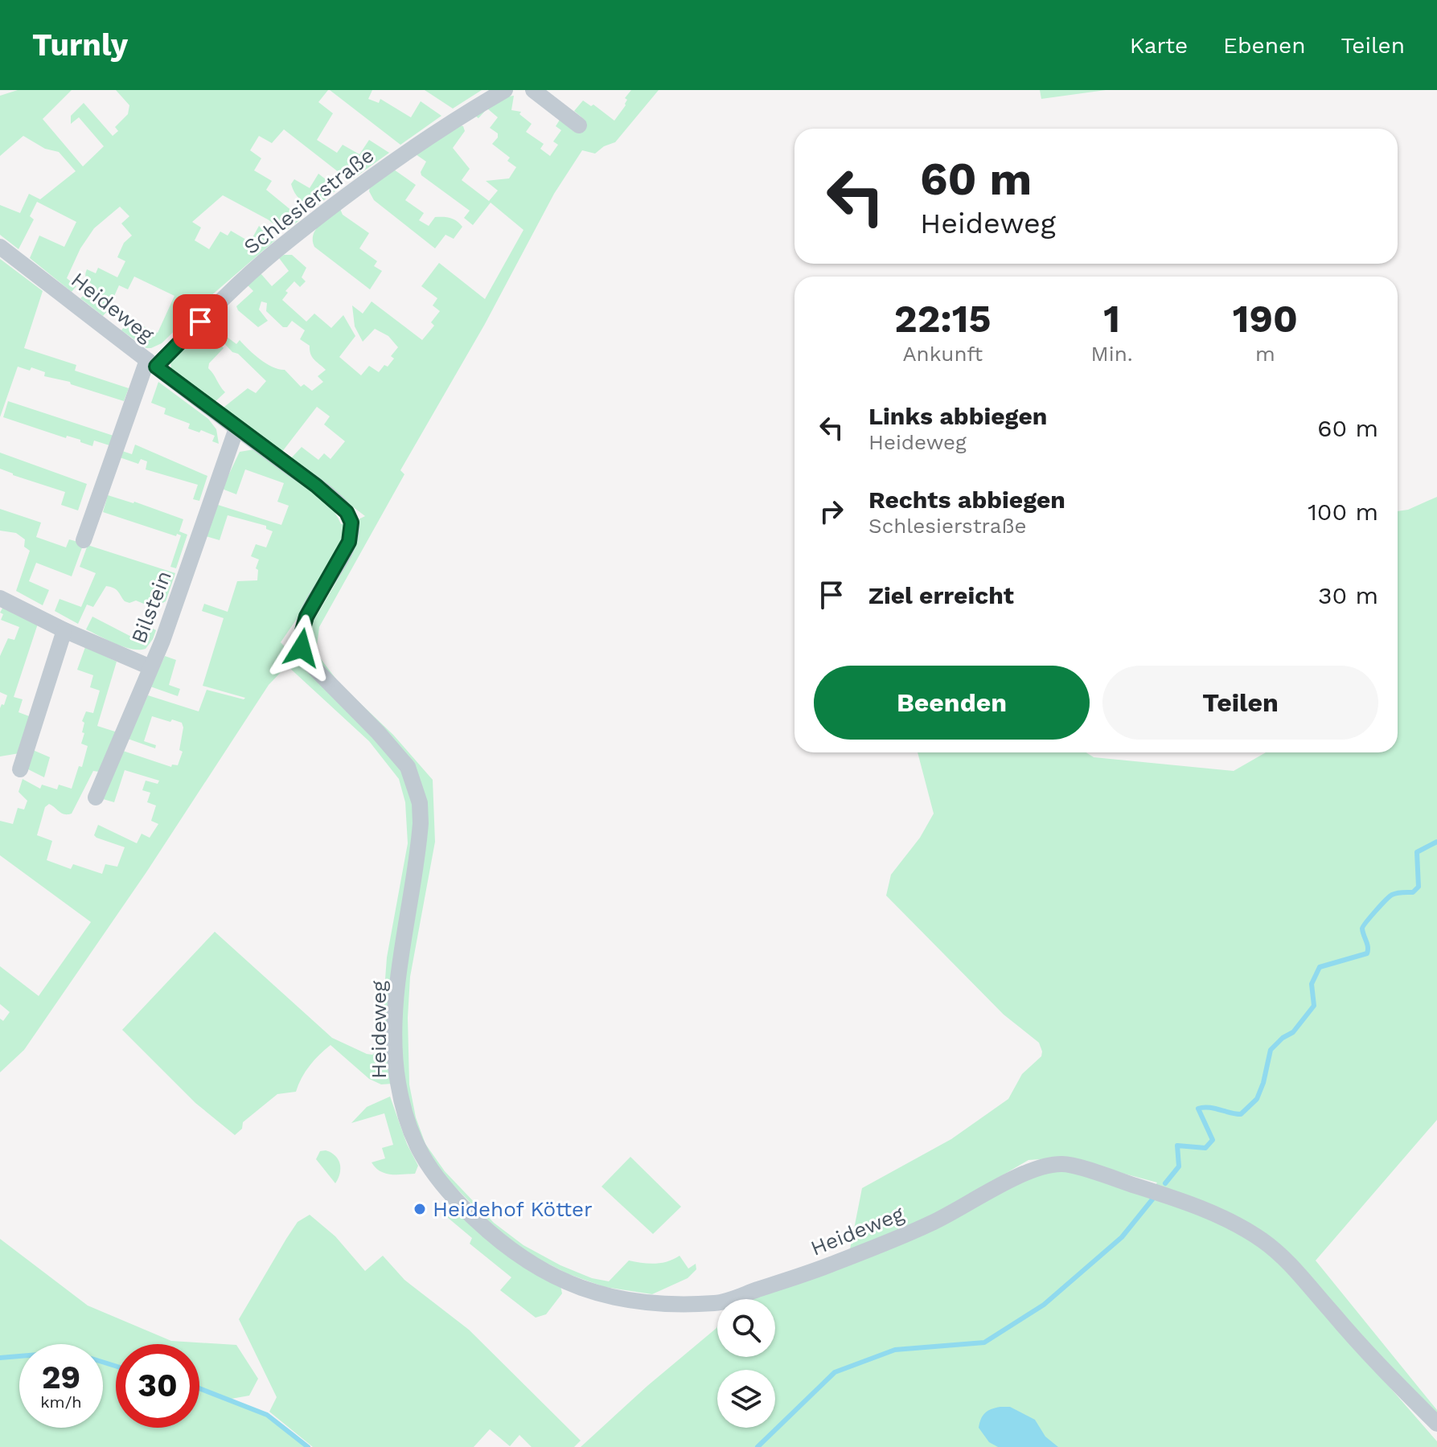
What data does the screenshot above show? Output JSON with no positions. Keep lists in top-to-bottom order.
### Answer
{
  "streets": {
    "street": ["Schlesierstraße", "Heideweg", "Bilstein"]
  },
  "crossings": [
    ["Schlesierstraße", "Heideweg"],
    ["Heideweg", "Bilstein"]
  ],
  "places": ["Heidehof Kötter"],
  "page": {
    "header": "Turnly",
    "nav": ["Karte", "Ebenen", "Teilen"],
    "turn": ["60 m", "Heideweg"],
    "eta": [
      "22:15",
      "Ankunft",
      "1",
      "Min.",
      "190",
      "m"
    ],
    "list": [
      {
        "name": "Links abbiegen",
        "note": "Heideweg",
        "value": "60 m"
      },
      {
        "name": "Rechts abbiegen",
        "note": "Schlesierstraße",
        "value": "100 m"
      },
      {
        "name": "Ziel erreicht",
        "value": "30 m"
      }
    ],
    "buttons": ["Beenden", "Teilen"],
    "speed": "29 km/h",
    "limit": "30"
  }
}
